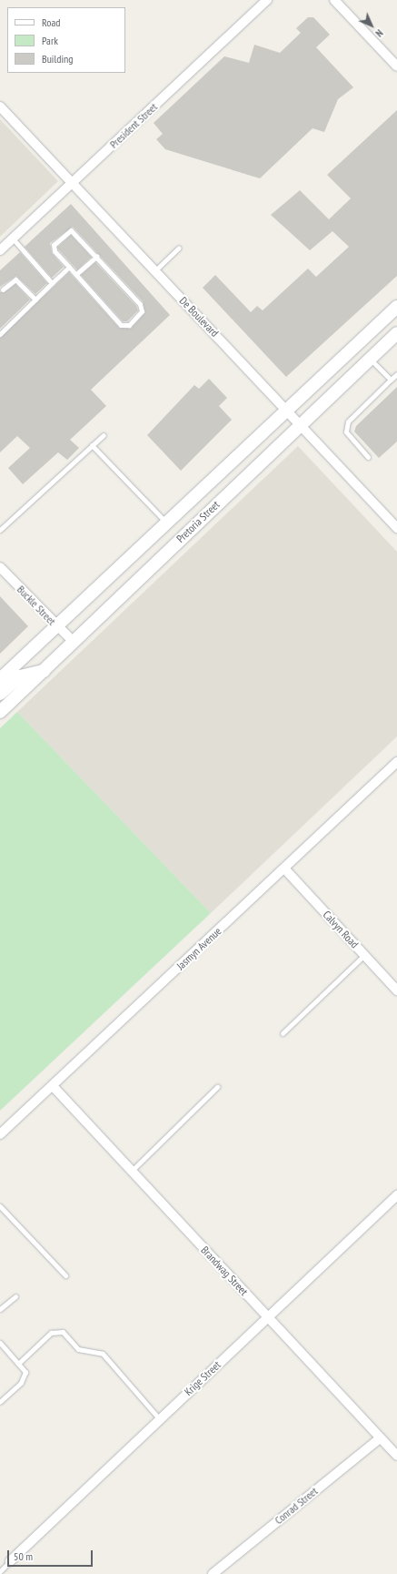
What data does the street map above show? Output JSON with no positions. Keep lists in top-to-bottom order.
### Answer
{
  "streets": {
    "main road": ["Pretoria Street"],
    "street": [
      "President Street",
      "De Boulevard",
      "Buckle Street",
      "Calvyn Road",
      "Jasmyn Avenue",
      "Brandwag Street",
      "Krige Street",
      "Conrad Street"
    ]
  },
  "crossings": [
    ["President Street", "De Boulevard"],
    ["De Boulevard", "Pretoria Street"],
    ["Pretoria Street", "Buckle Street"],
    ["Calvyn Road", "Jasmyn Avenue"],
    ["Jasmyn Avenue", "Brandwag Street"],
    ["Brandwag Street", "Krige Street"],
    ["Brandwag Street", "Conrad Street"]
  ],
  "legend": ["Road", "Park", "Building"],
  "scale_bar": "50 m",
  "north": "bottom right"
}
